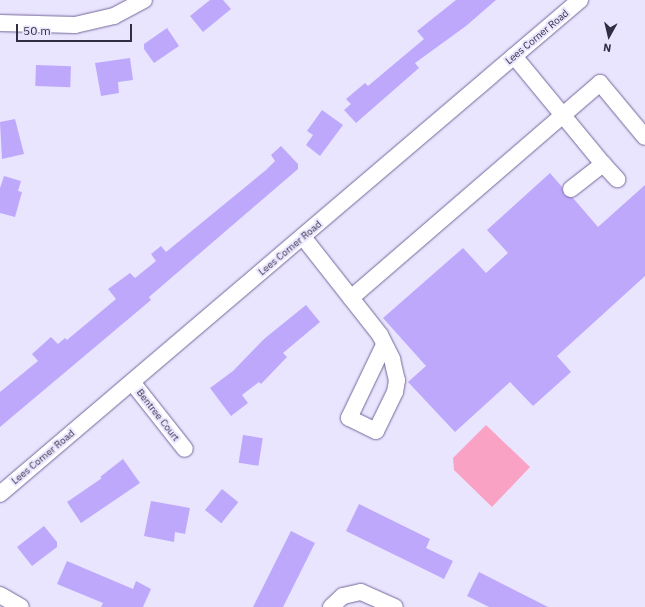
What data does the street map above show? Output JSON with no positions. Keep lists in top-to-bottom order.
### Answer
{
  "streets": {
    "street": ["Lees Corner Road", "Bentree Court"]
  },
  "crossings": [
    ["Lees Corner Road", "Bentree Court"]
  ],
  "scale_bar": "50 m",
  "north": "bottom"
}
